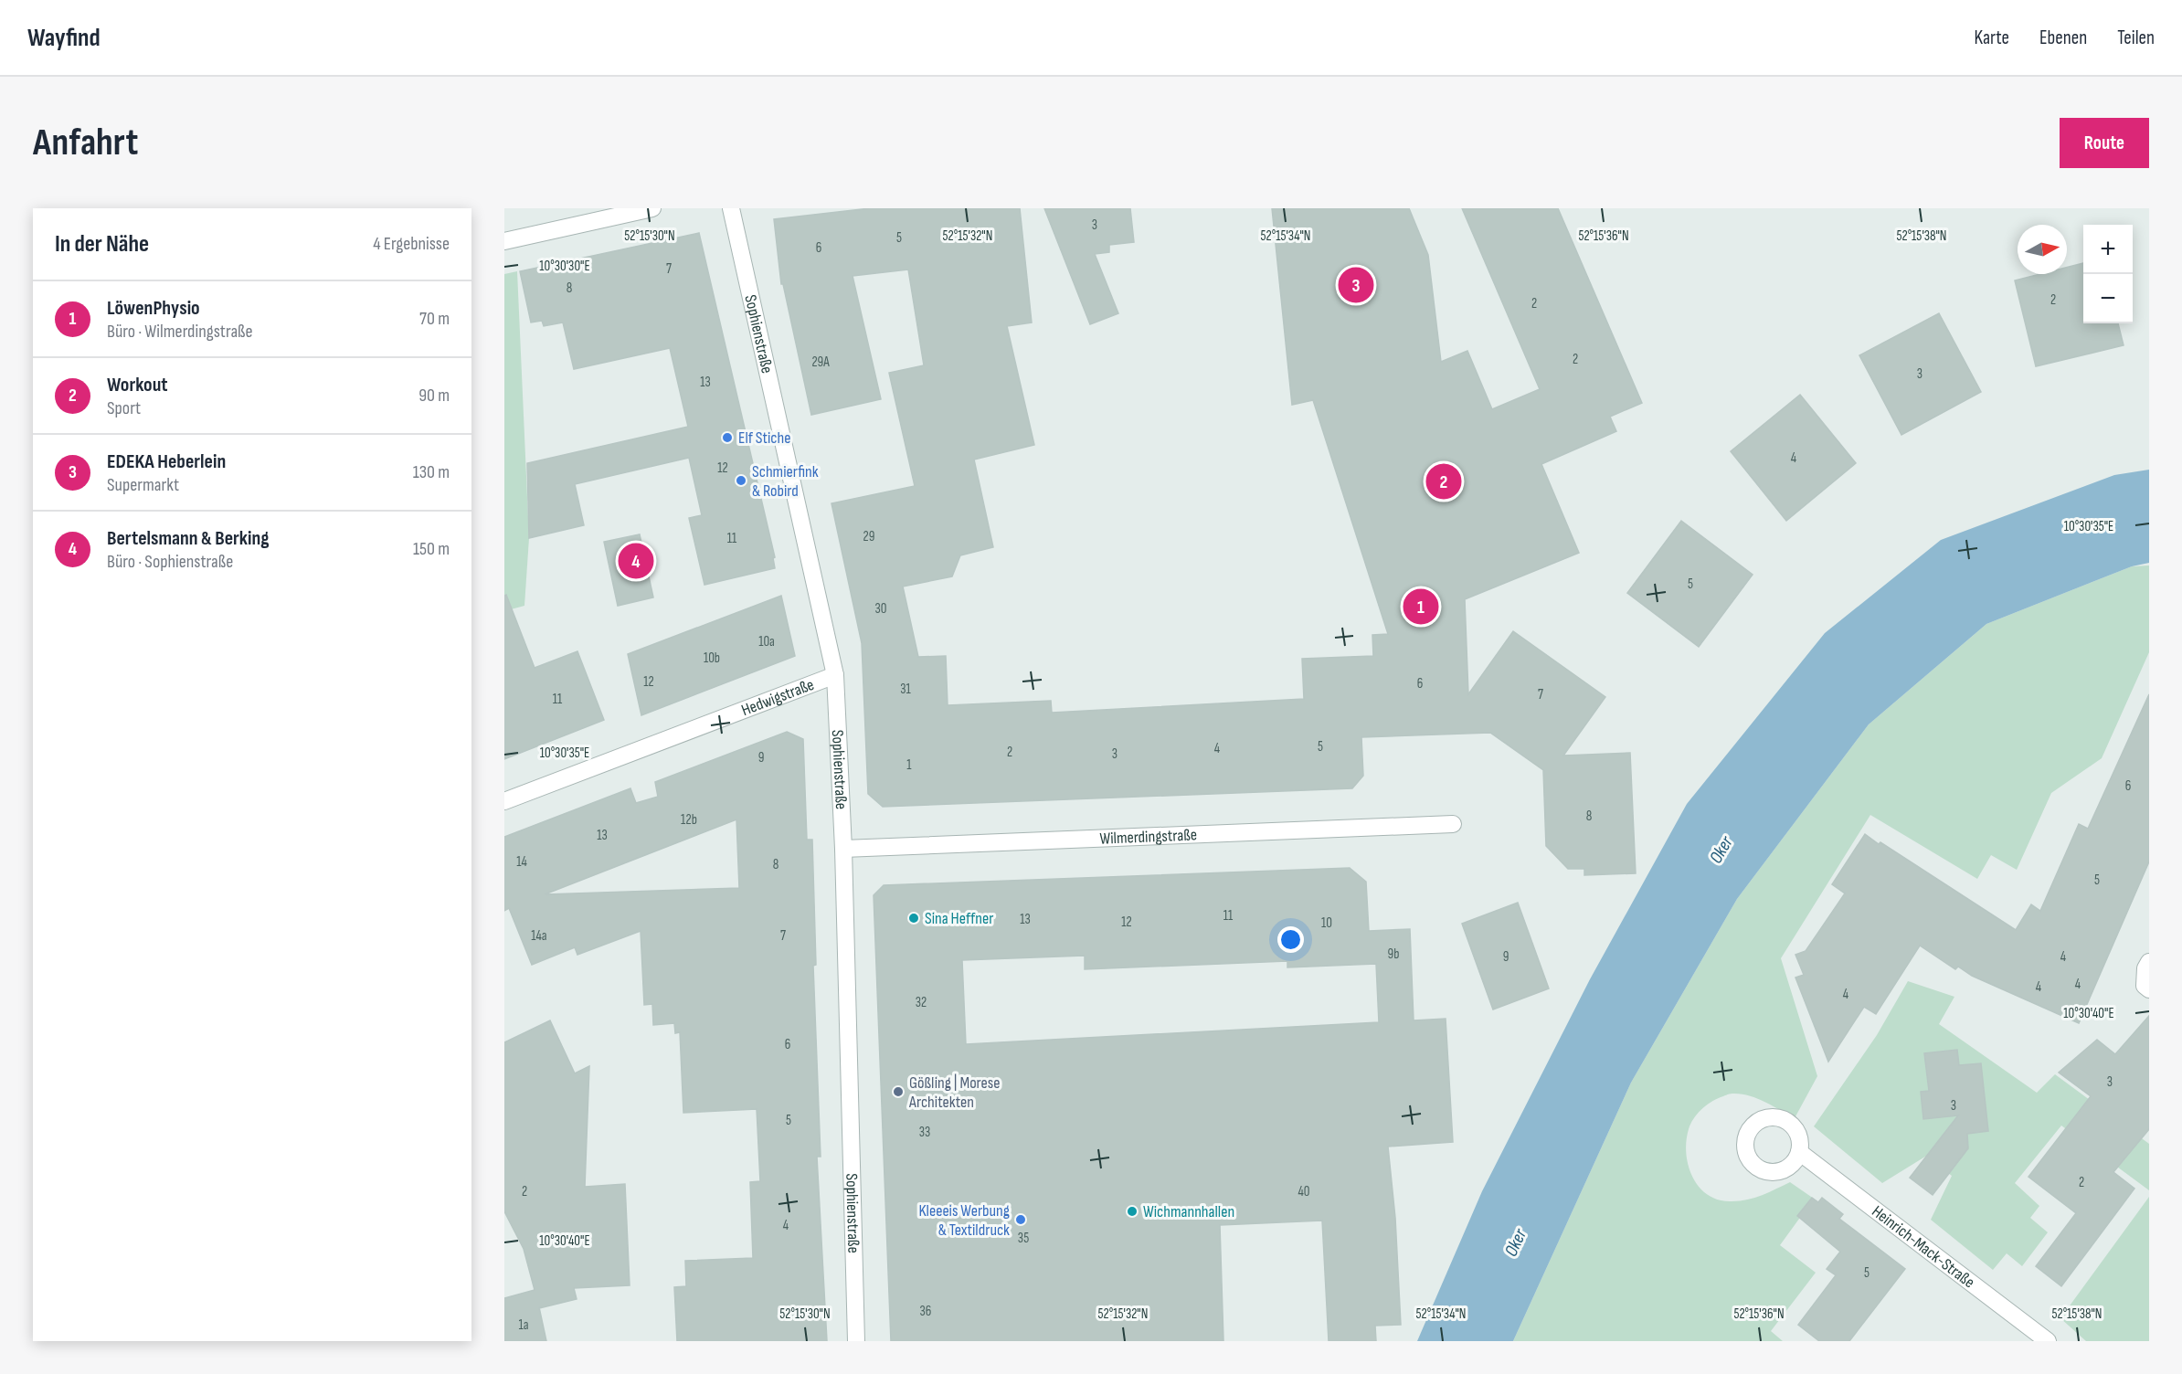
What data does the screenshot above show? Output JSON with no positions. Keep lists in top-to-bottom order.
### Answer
{
  "streets": {
    "street": [
      "Sophienstraße",
      "Hedwigstraße",
      "Wilmerdingstraße",
      "Heinrich-Mack-Straße"
    ]
  },
  "crossings": [
    ["Sophienstraße", "Hedwigstraße"],
    ["Sophienstraße", "Wilmerdingstraße"]
  ],
  "water": ["Oker"],
  "places": [
    "Elf Stiche",
    "Schmierfink & Robird",
    "Sina Heffner",
    "Gößling | Morese Architekten",
    "Wichmannhallen",
    "Kleeeis Werbung & Textildruck"
  ],
  "house_numbers": [
    "3",
    "5",
    "6",
    "7",
    "8",
    "2",
    "2",
    "2",
    "29A",
    "3",
    "13",
    "4",
    "12",
    "29",
    "11",
    "5",
    "30",
    "10a",
    "10b",
    "12",
    "6",
    "31",
    "7",
    "11",
    "5",
    "4",
    "2",
    "3",
    "9",
    "1",
    "6",
    "8",
    "12b",
    "13",
    "14",
    "8",
    "5",
    "11",
    "13",
    "12",
    "10",
    "14a",
    "7",
    "9b",
    "9",
    "4",
    "4",
    "4",
    "4",
    "32",
    "6",
    "3",
    "3",
    "5",
    "33",
    "2",
    "2",
    "40",
    "4",
    "35",
    "5",
    "36",
    "1a"
  ],
  "north": "right",
  "page": {
    "header": "Wayfind",
    "nav": ["Karte", "Ebenen", "Teilen"],
    "buttons": "Route",
    "title": "Anfahrt",
    "heading": ["In der Nähe", "4 Ergebnisse"],
    "map_buttons": ["+", "−"],
    "pins": [
      "3",
      "2",
      "4",
      "1"
    ],
    "list": [
      {
        "mark": "1",
        "name": "LöwenPhysio",
        "note": "Büro · Wilmerdingstraße",
        "value": "70 m"
      },
      {
        "mark": "2",
        "name": "Workout",
        "note": "Sport",
        "value": "90 m"
      },
      {
        "mark": "3",
        "name": "EDEKA Heberlein",
        "note": "Supermarkt",
        "value": "130 m"
      },
      {
        "mark": "4",
        "name": "Bertelsmann & Berking",
        "note": "Büro · Sophienstraße",
        "value": "150 m"
      }
    ]
  },
  "coordinates": [
    "52°15'30\"N",
    "52°15'32\"N",
    "52°15'34\"N",
    "52°15'36\"N",
    "52°15'38\"N",
    "10°30'30\"E",
    "10°30'35\"E",
    "10°30'40\"E"
  ]
}
